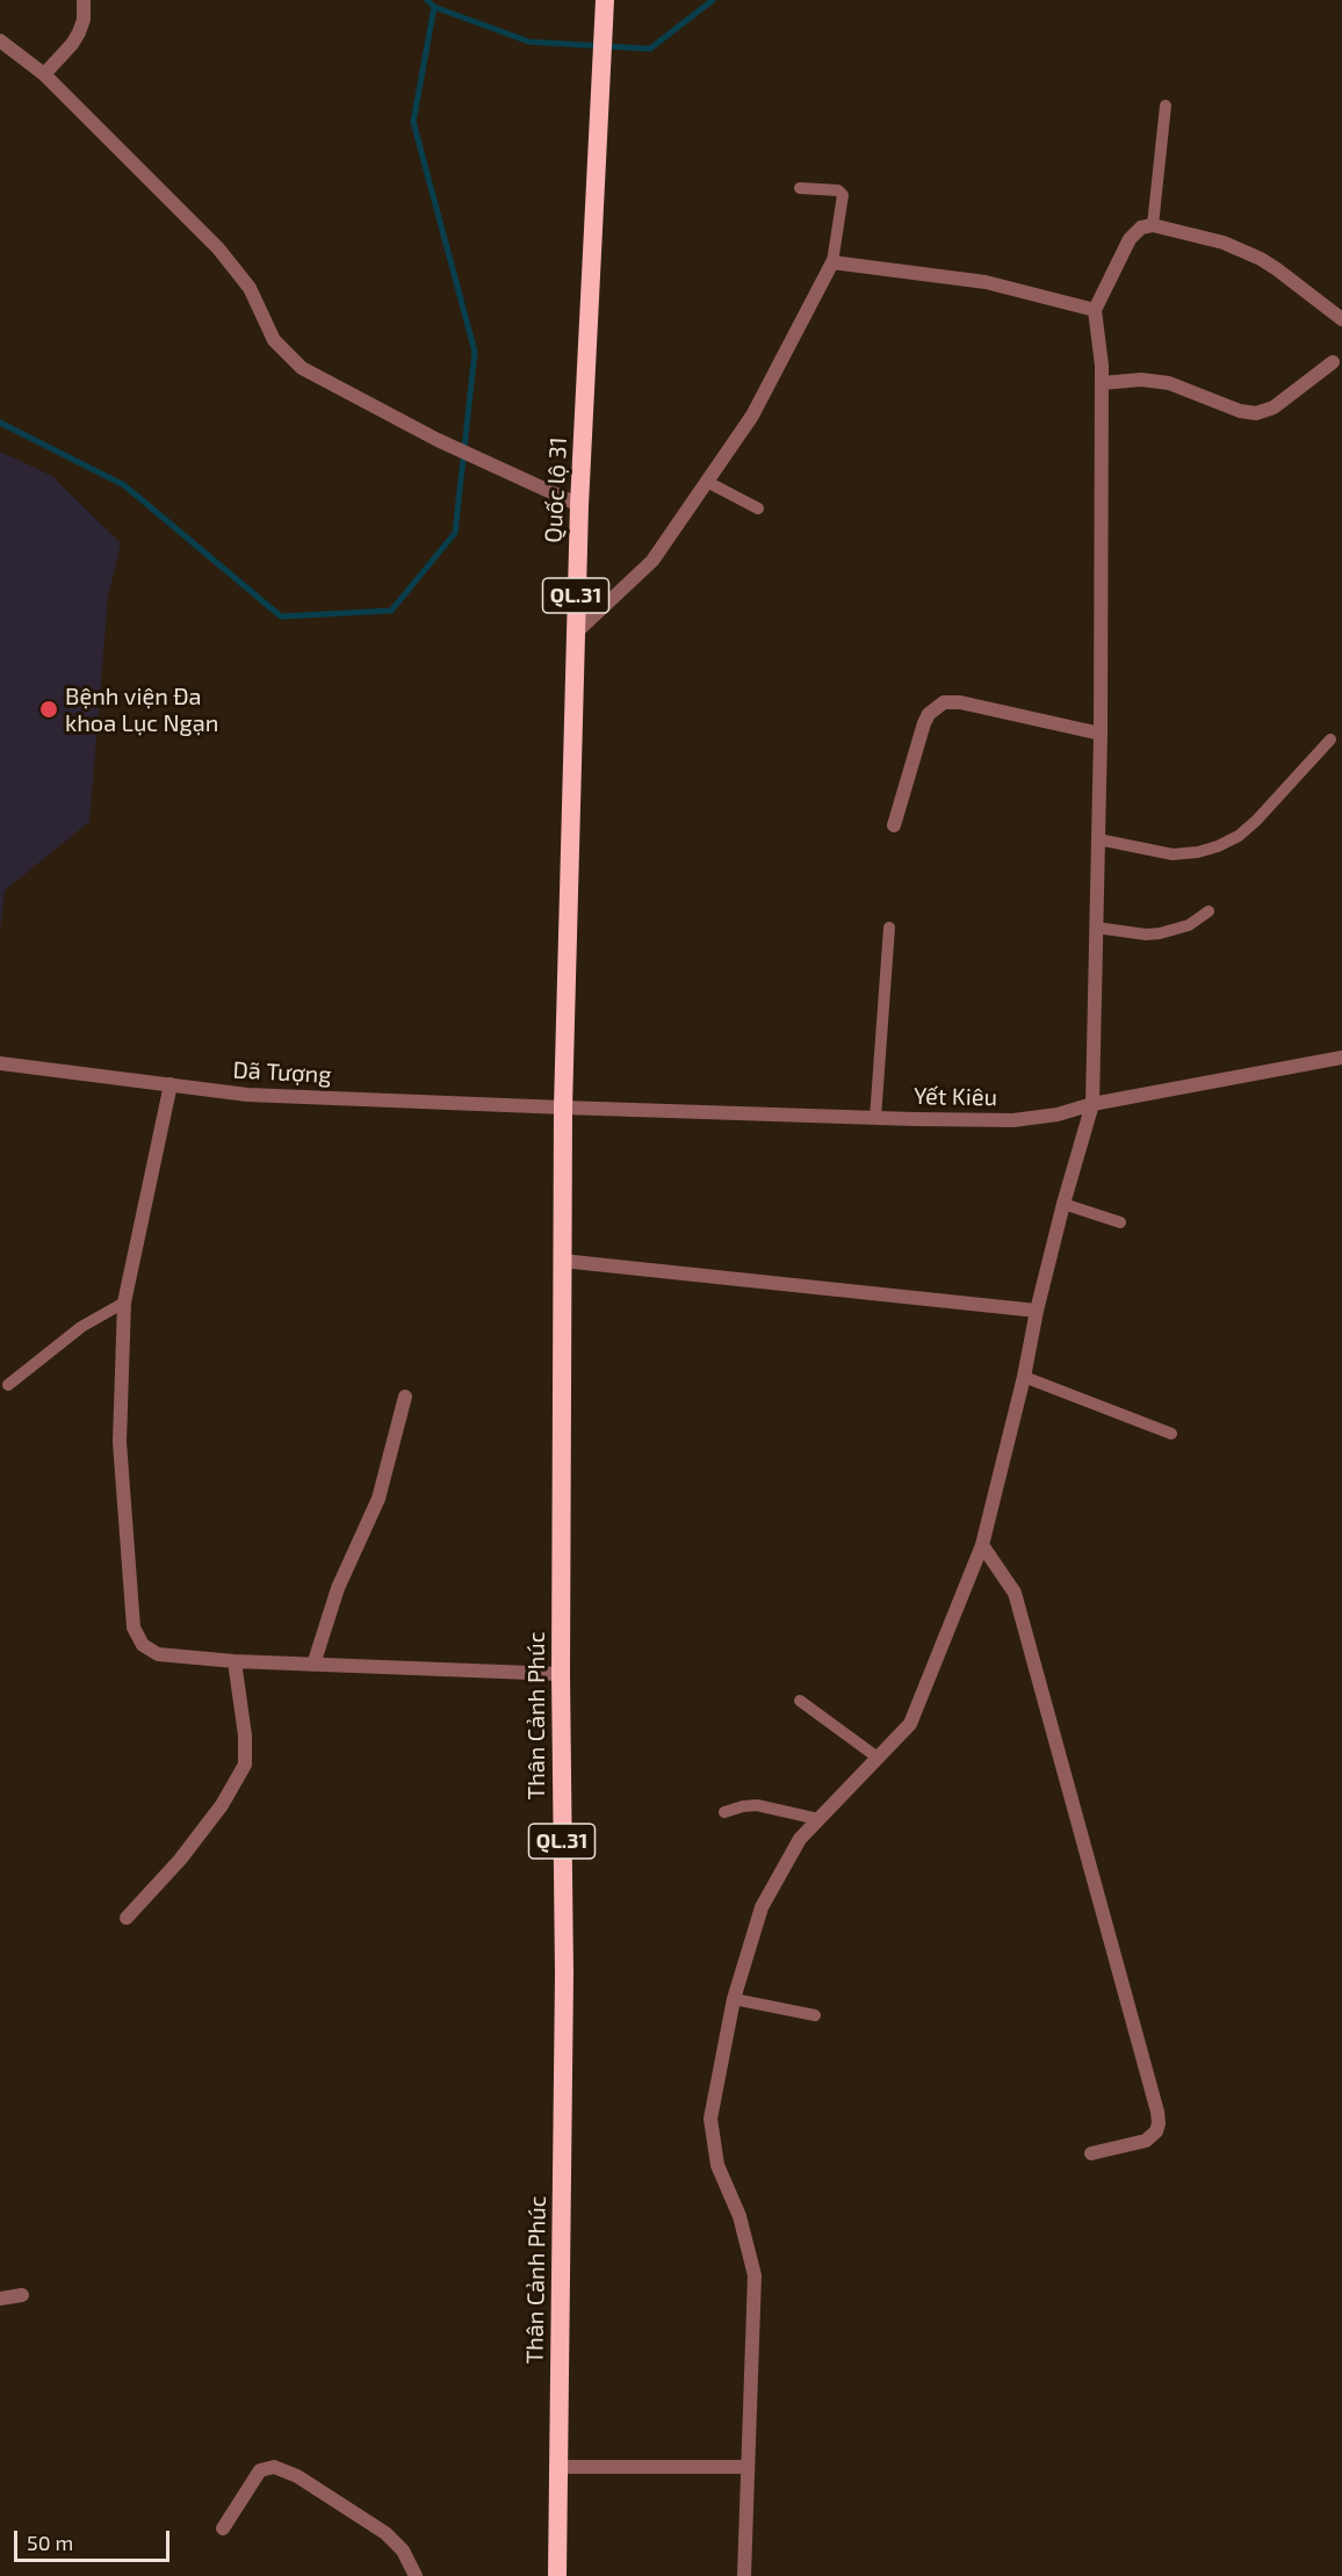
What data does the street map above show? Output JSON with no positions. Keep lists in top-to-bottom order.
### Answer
{
  "streets": {
    "highway": ["Quốc lộ 31", "QL.31", "Thân Cảnh Phúc"],
    "street": ["Dã Tượng", "Yết Kiêu"]
  },
  "crossings": [
    ["Quốc lộ 31", "Dã Tượng"],
    ["Quốc lộ 31", "Yết Kiêu"],
    ["Quốc lộ 31", "Thân Cảnh Phúc"],
    ["Dã Tượng", "Yết Kiêu"],
    ["Dã Tượng", "Thân Cảnh Phúc"],
    ["Yết Kiêu", "Thân Cảnh Phúc"]
  ],
  "places": ["Bệnh viện Đa khoa Lục Ngạn"],
  "scale_bar": "50 m"
}
